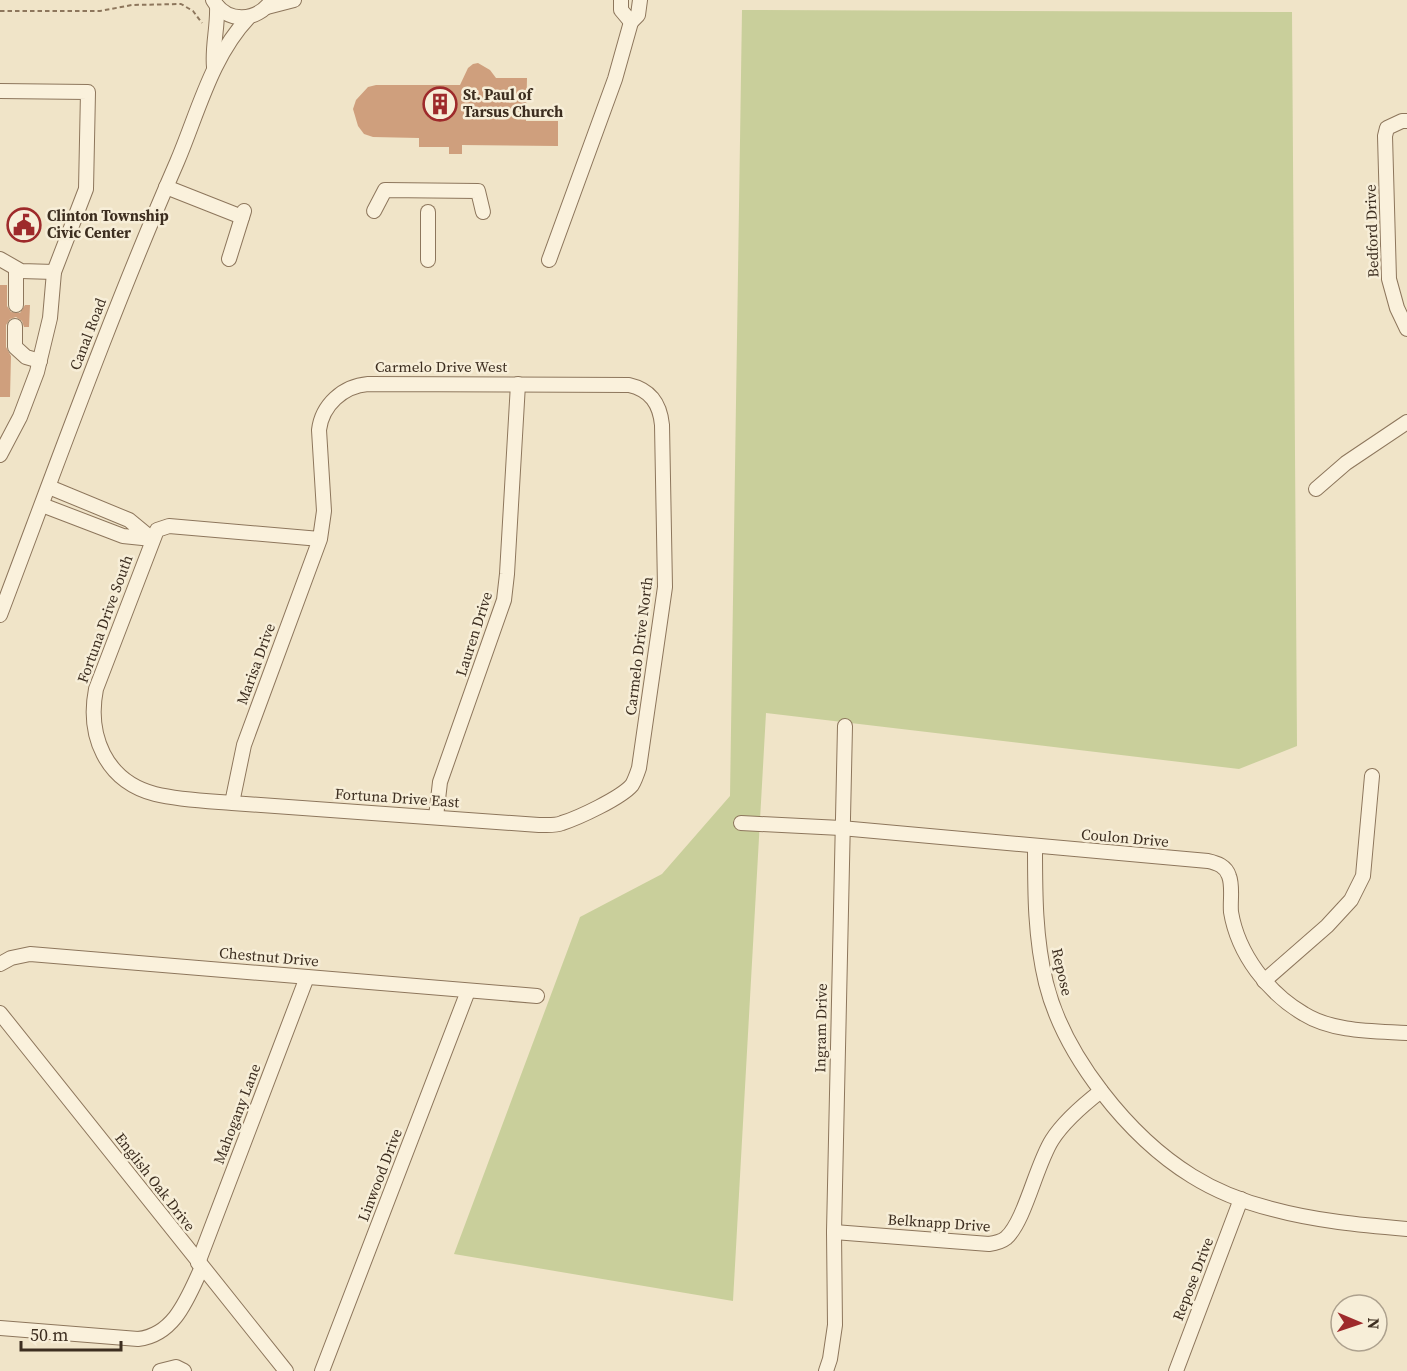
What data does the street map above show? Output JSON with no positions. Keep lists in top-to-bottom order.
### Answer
{
  "streets": {
    "street": [
      "Bedford Drive",
      "Canal Road",
      "Carmelo Drive West",
      "Fortuna Drive South",
      "Lauren Drive",
      "Carmelo Drive North",
      "Marisa Drive",
      "Fortuna Drive East",
      "Coulon Drive",
      "Chestnut Drive",
      "Repose",
      "Ingram Drive",
      "Mahogany Lane",
      "Linwood Drive",
      "English Oak Drive",
      "Belknapp Drive",
      "Repose Drive"
    ]
  },
  "crossings": [
    ["Carmelo Drive West", "Lauren Drive"],
    ["Carmelo Drive West", "Carmelo Drive North"],
    ["Carmelo Drive West", "Marisa Drive"],
    ["Fortuna Drive South", "Fortuna Drive East"],
    ["Lauren Drive", "Fortuna Drive East"],
    ["Carmelo Drive North", "Fortuna Drive East"],
    ["Marisa Drive", "Fortuna Drive East"],
    ["Coulon Drive", "Repose"],
    ["Coulon Drive", "Ingram Drive"],
    ["Chestnut Drive", "Mahogany Lane"],
    ["Chestnut Drive", "Linwood Drive"],
    ["Repose", "Belknapp Drive"],
    ["Repose", "Repose Drive"],
    ["Ingram Drive", "Belknapp Drive"],
    ["Mahogany Lane", "English Oak Drive"]
  ],
  "places": {
    "building": ["St. Paul of Tarsus Church"],
    "public building": ["Clinton Township Civic Center"]
  },
  "scale_bar": "50 m",
  "north": "right"
}
